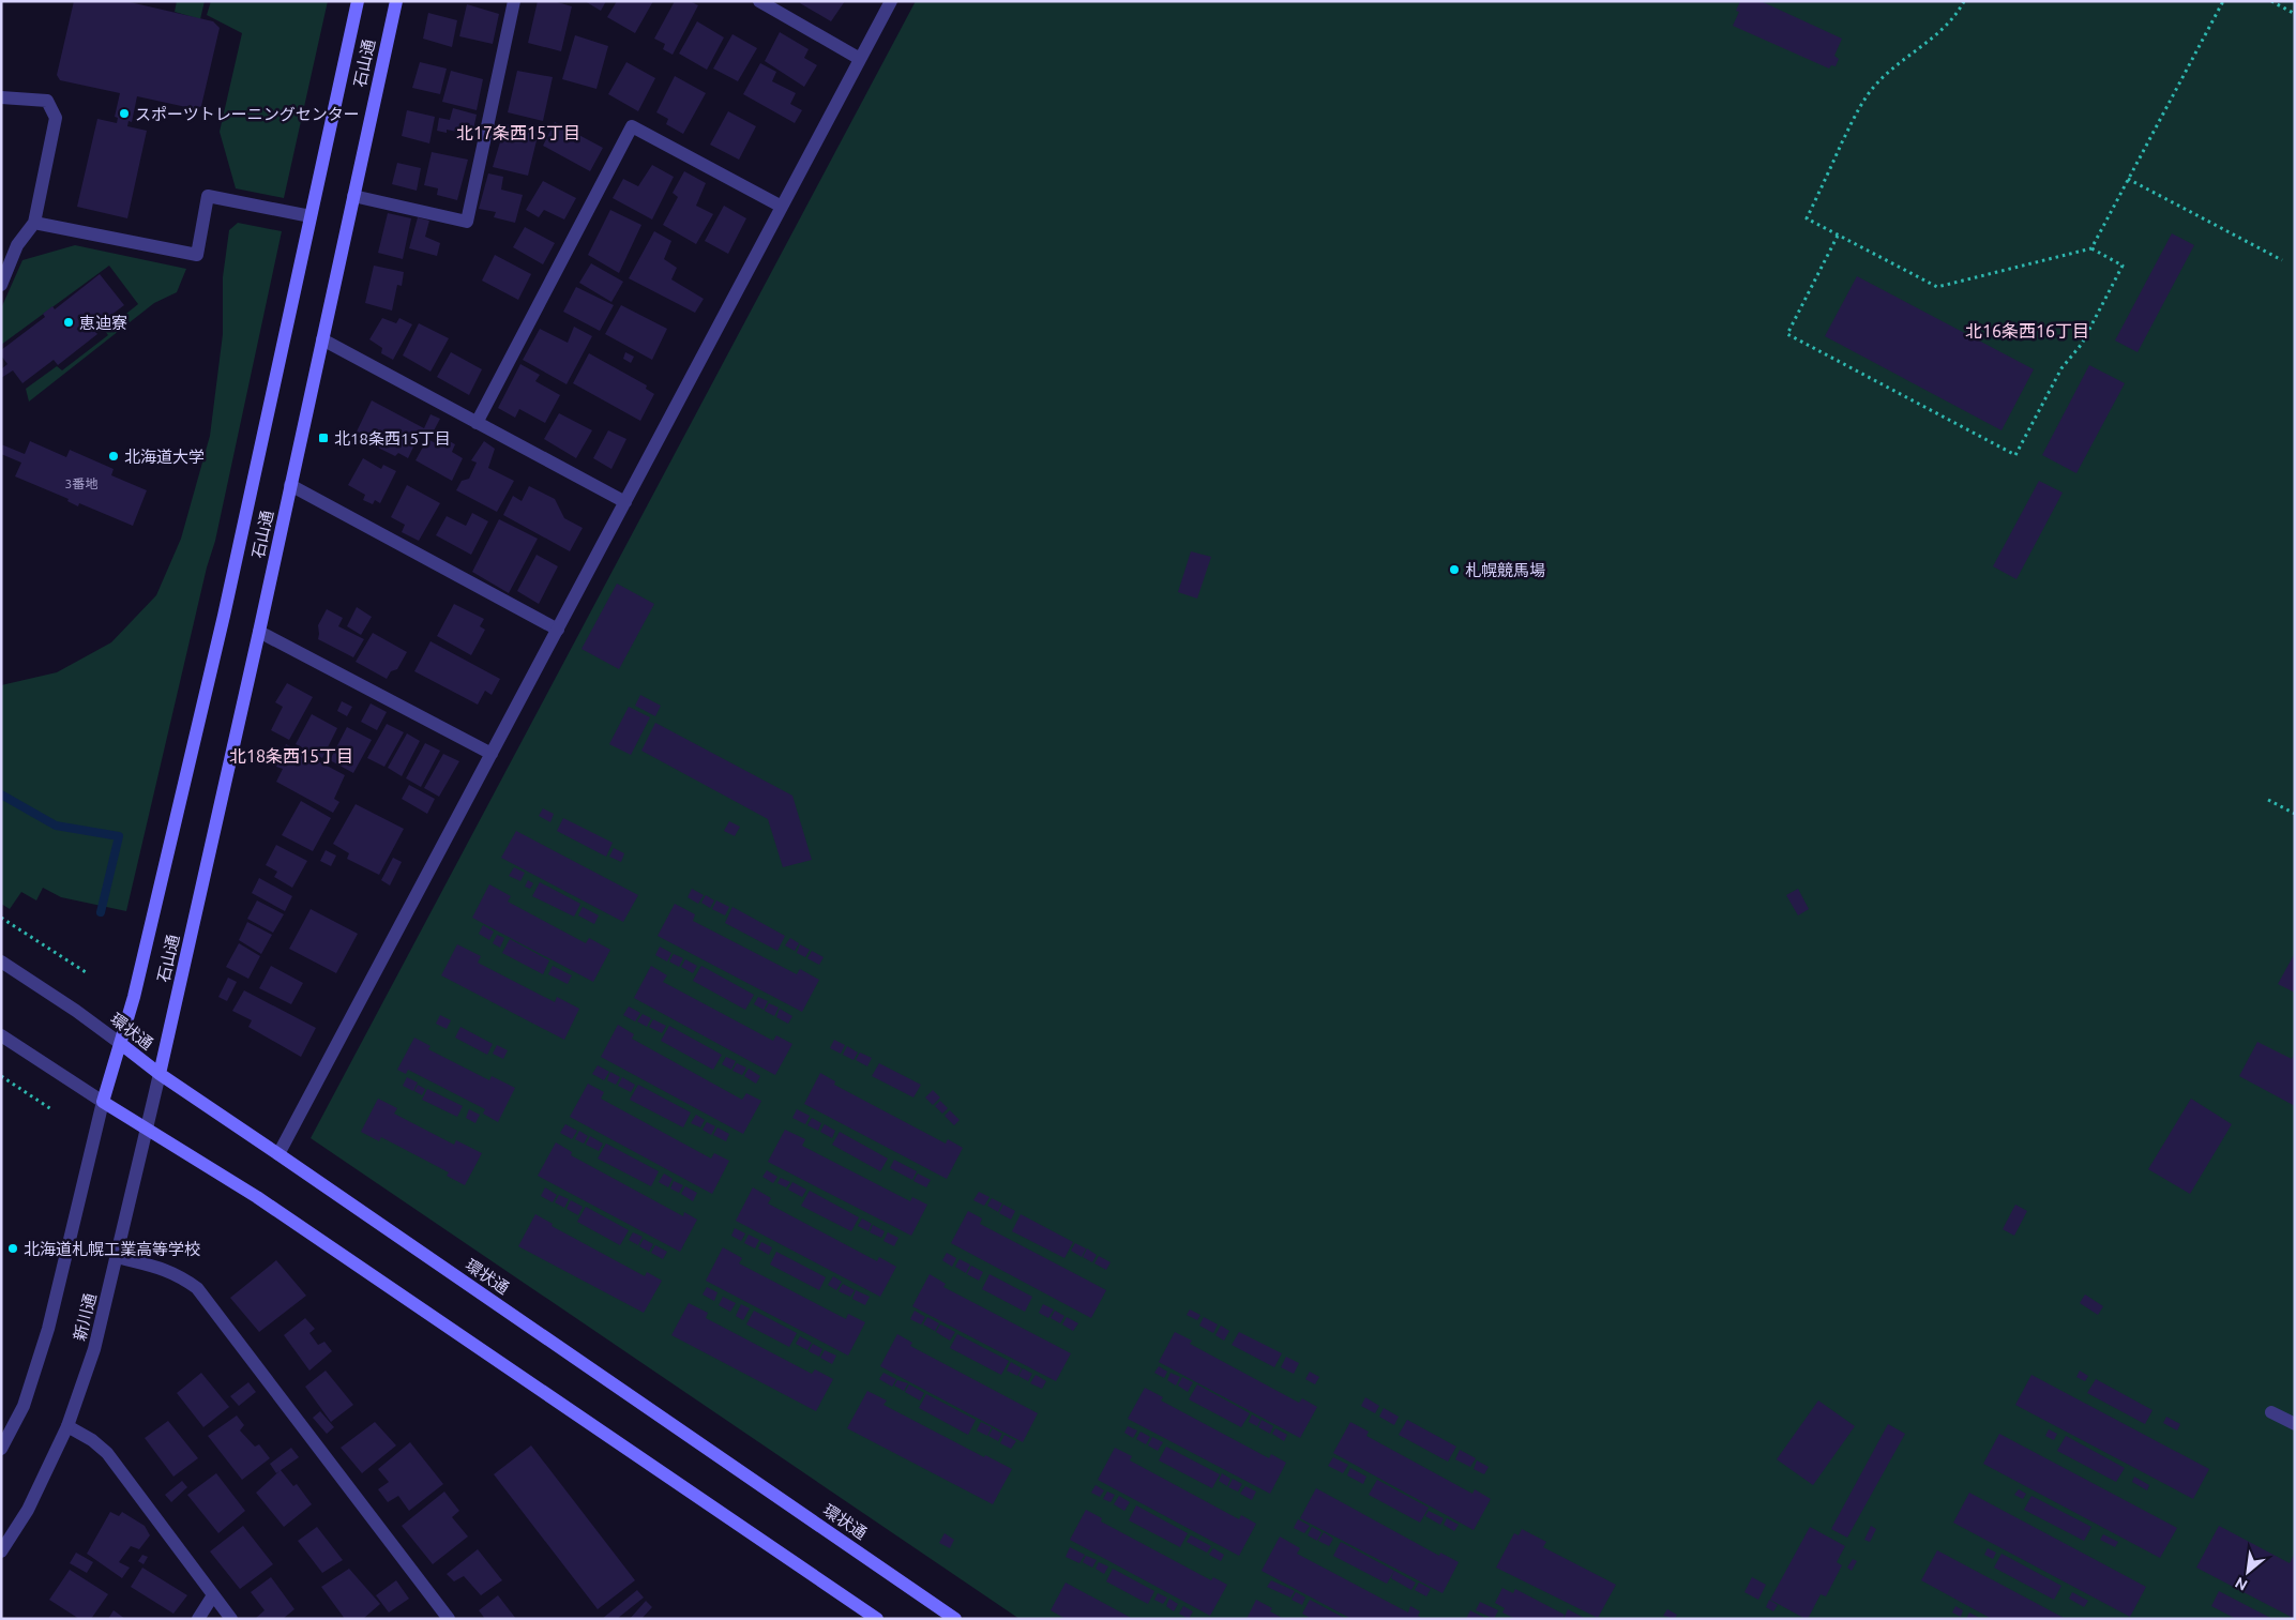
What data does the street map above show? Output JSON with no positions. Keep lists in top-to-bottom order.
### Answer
{
  "streets": {
    "main road": ["石山通", "環状通", "新川通"]
  },
  "crossings": [
    ["石山通", "環状通"],
    ["石山通", "新川通"],
    ["環状通", "新川通"]
  ],
  "districts": ["北17条西15丁目", "北16条西16丁目", "北18条西15丁目"],
  "places": {
    "other": [
      "スポーツトレーニングセンター",
      "恵迪寮",
      "北海道大学",
      "札幌競馬場",
      "北海道札幌工業高等学校"
    ],
    "transit": ["北18条西15丁目"]
  },
  "house_numbers": ["3番地"],
  "north": "bottom left"
}
